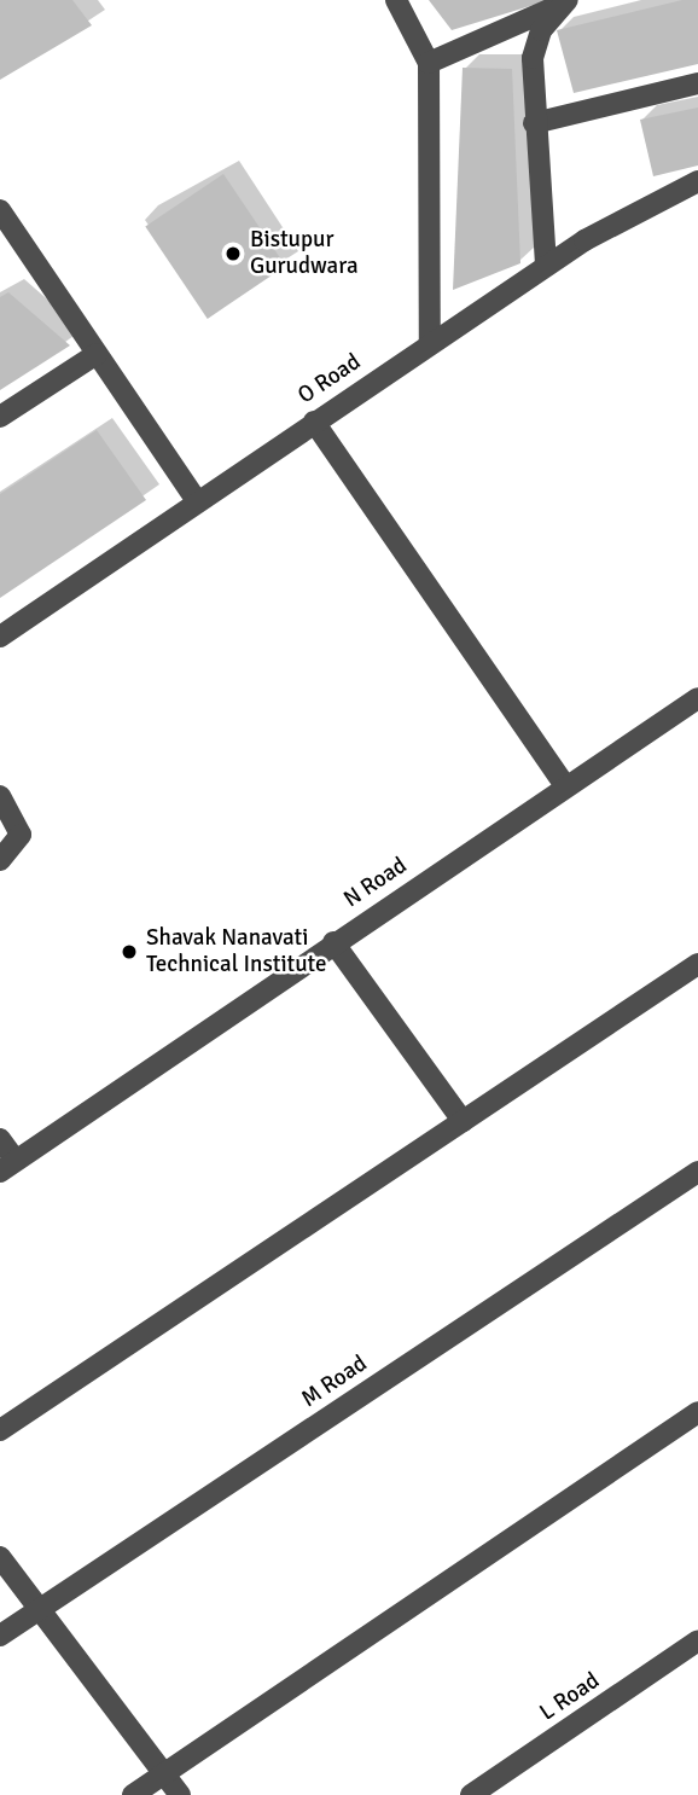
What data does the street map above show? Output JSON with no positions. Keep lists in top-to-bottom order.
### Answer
{
  "streets": {
    "street": [
      "O Road",
      "N Road",
      "M Road",
      "L Road"
    ]
  },
  "places": ["Bistupur Gurudwara", "Shavak Nanavati Technical Institute"]
}
